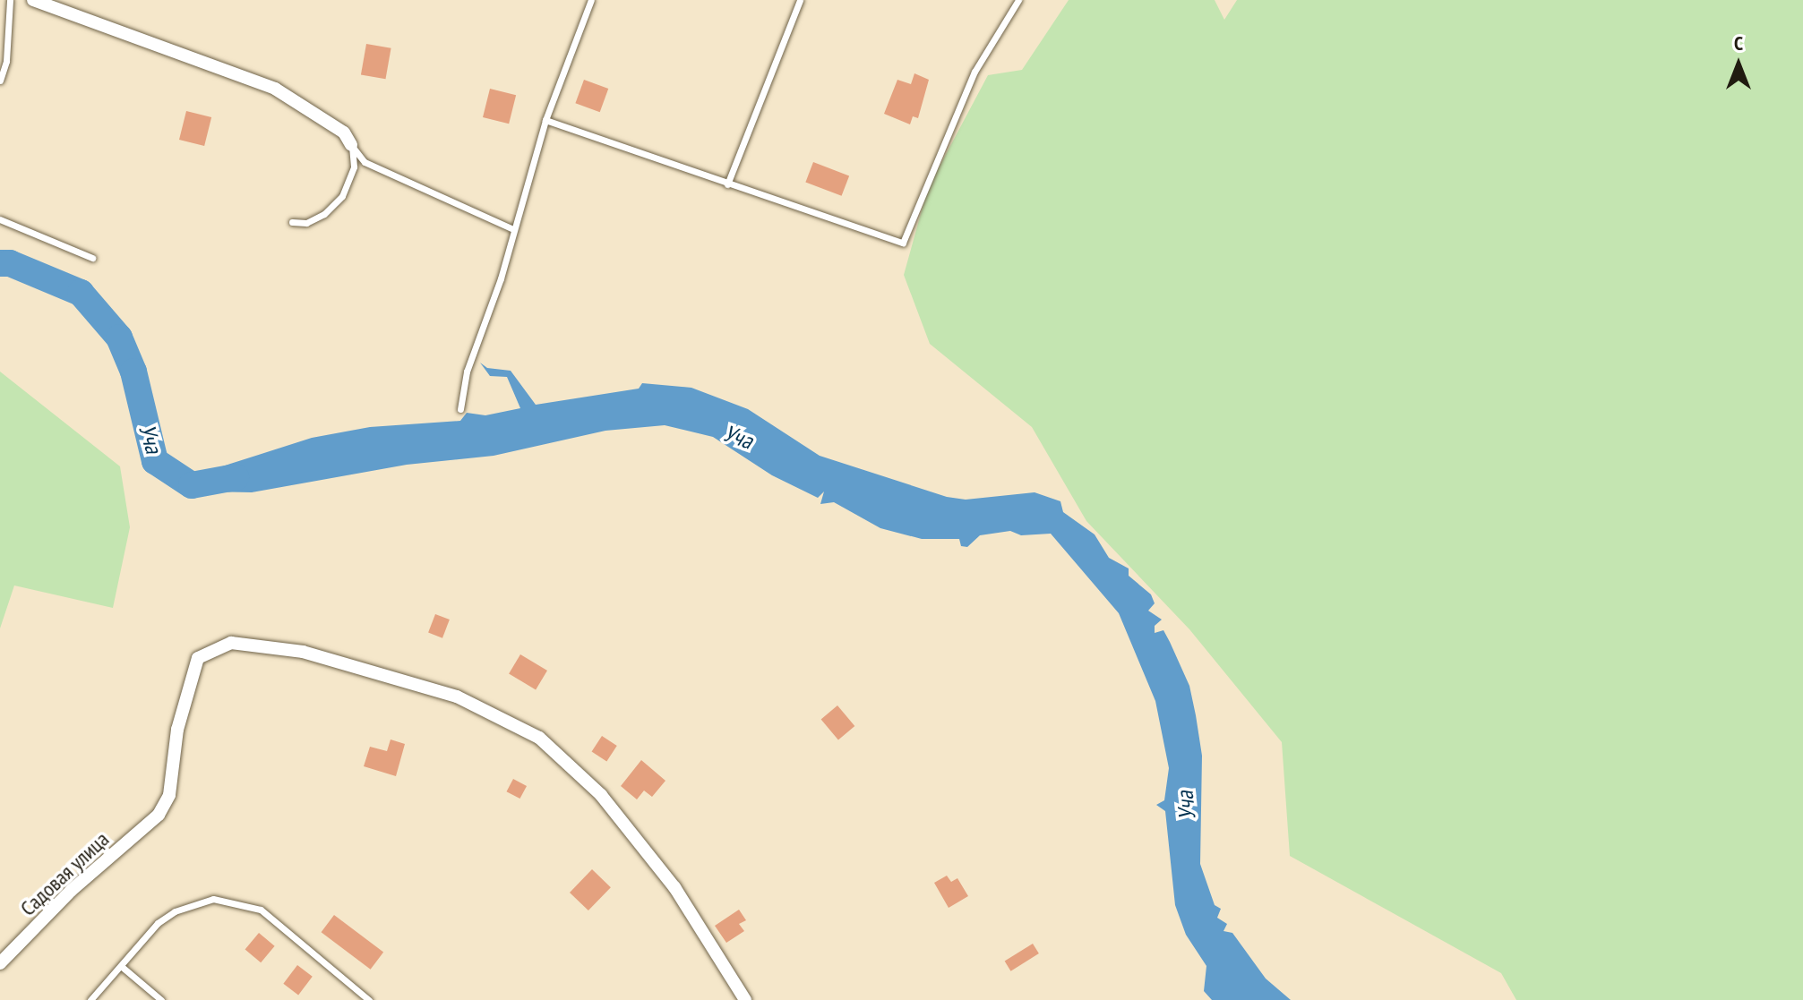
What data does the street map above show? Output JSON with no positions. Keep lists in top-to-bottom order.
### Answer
{
  "streets": {
    "street": ["Садовая улица"]
  },
  "water": ["Уча"],
  "north": "top"
}
